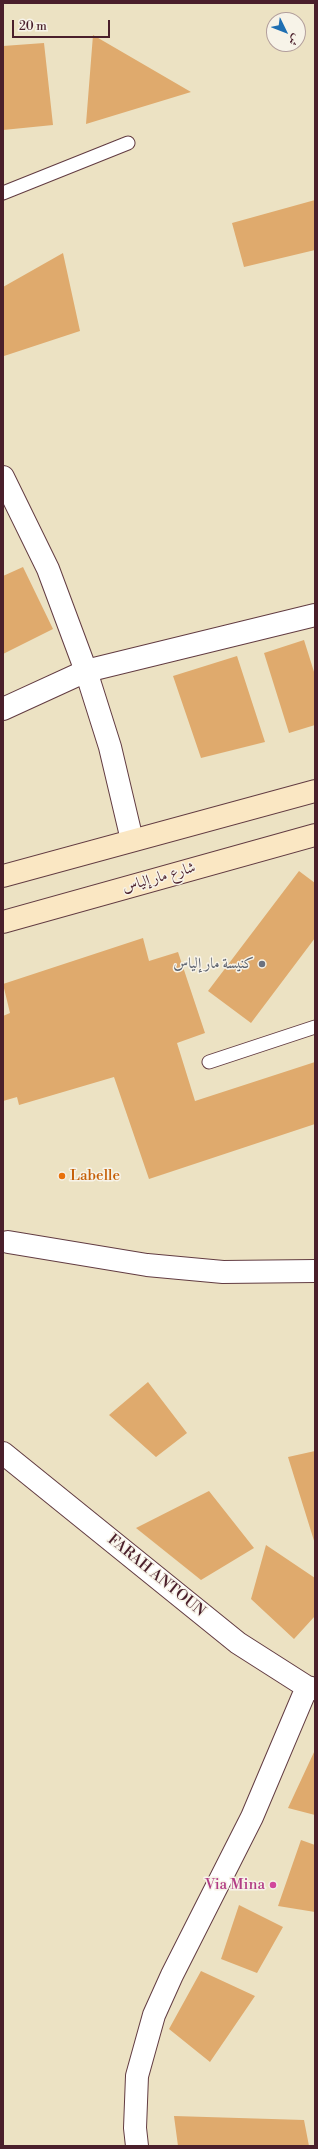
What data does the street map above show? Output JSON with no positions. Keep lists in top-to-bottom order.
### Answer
{
  "streets": {
    "street": ["شارع مار إلياس", "FARAH ANTOUN"]
  },
  "places": ["كنيسة مار إلياس", "Labelle", "Via Mina"],
  "scale_bar": "20 m",
  "north": "bottom right"
}
